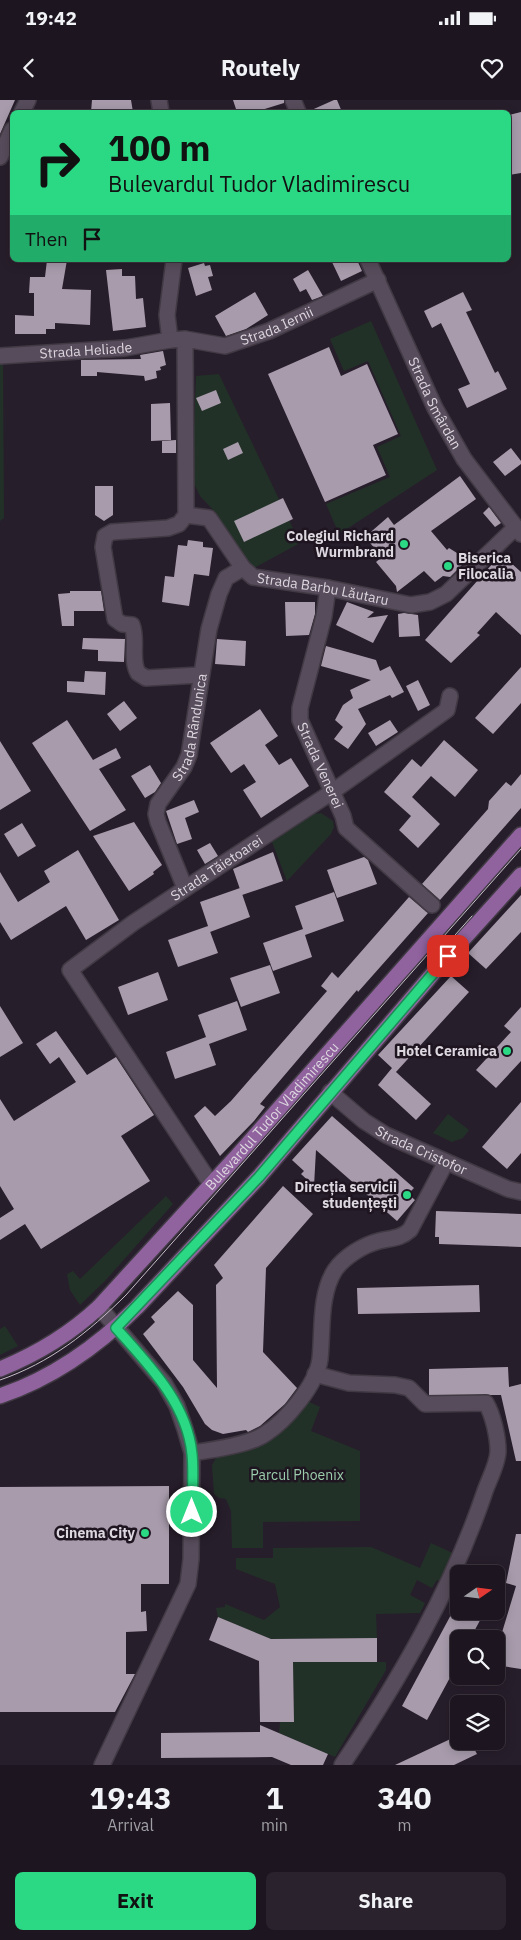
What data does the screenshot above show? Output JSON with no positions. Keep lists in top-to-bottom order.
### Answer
{
  "streets": {
    "main road": ["Bulevardul Tudor Vladimirescu"],
    "street": [
      "Strada Iernii",
      "Strada Heliade",
      "Strada Smârdan",
      "Strada Barbu Lăutaru",
      "Strada Rândunica",
      "Strada Venerei",
      "Strada Tăietoarei",
      "Strada Cristofor"
    ]
  },
  "crossings": [
    ["Strada Iernii", "Strada Heliade"],
    ["Strada Iernii", "Strada Smârdan"],
    ["Strada Smârdan", "Strada Barbu Lăutaru"],
    ["Strada Barbu Lăutaru", "Strada Rândunica"],
    ["Strada Barbu Lăutaru", "Strada Venerei"],
    ["Strada Rândunica", "Strada Tăietoarei"],
    ["Strada Venerei", "Strada Tăietoarei"],
    ["Strada Tăietoarei", "Bulevardul Tudor Vladimirescu"],
    ["Bulevardul Tudor Vladimirescu", "Strada Cristofor"]
  ],
  "parks": ["Parcul Phoenix"],
  "places": [
    "Colegiul Richard Wurmbrand",
    "Biserica Filocalia",
    "Hotel Ceramica",
    "Direcția servicii studențești",
    "Cinema City"
  ],
  "north": "right",
  "page": {
    "status": "19:42",
    "header": "Routely",
    "turn": ["100 m", "Bulevardul Tudor Vladimirescu"],
    "then": "Then",
    "eta": [
      "19:43",
      "Arrival",
      "1",
      "min",
      "340",
      "m"
    ],
    "buttons": ["Exit", "Share"]
  }
}
